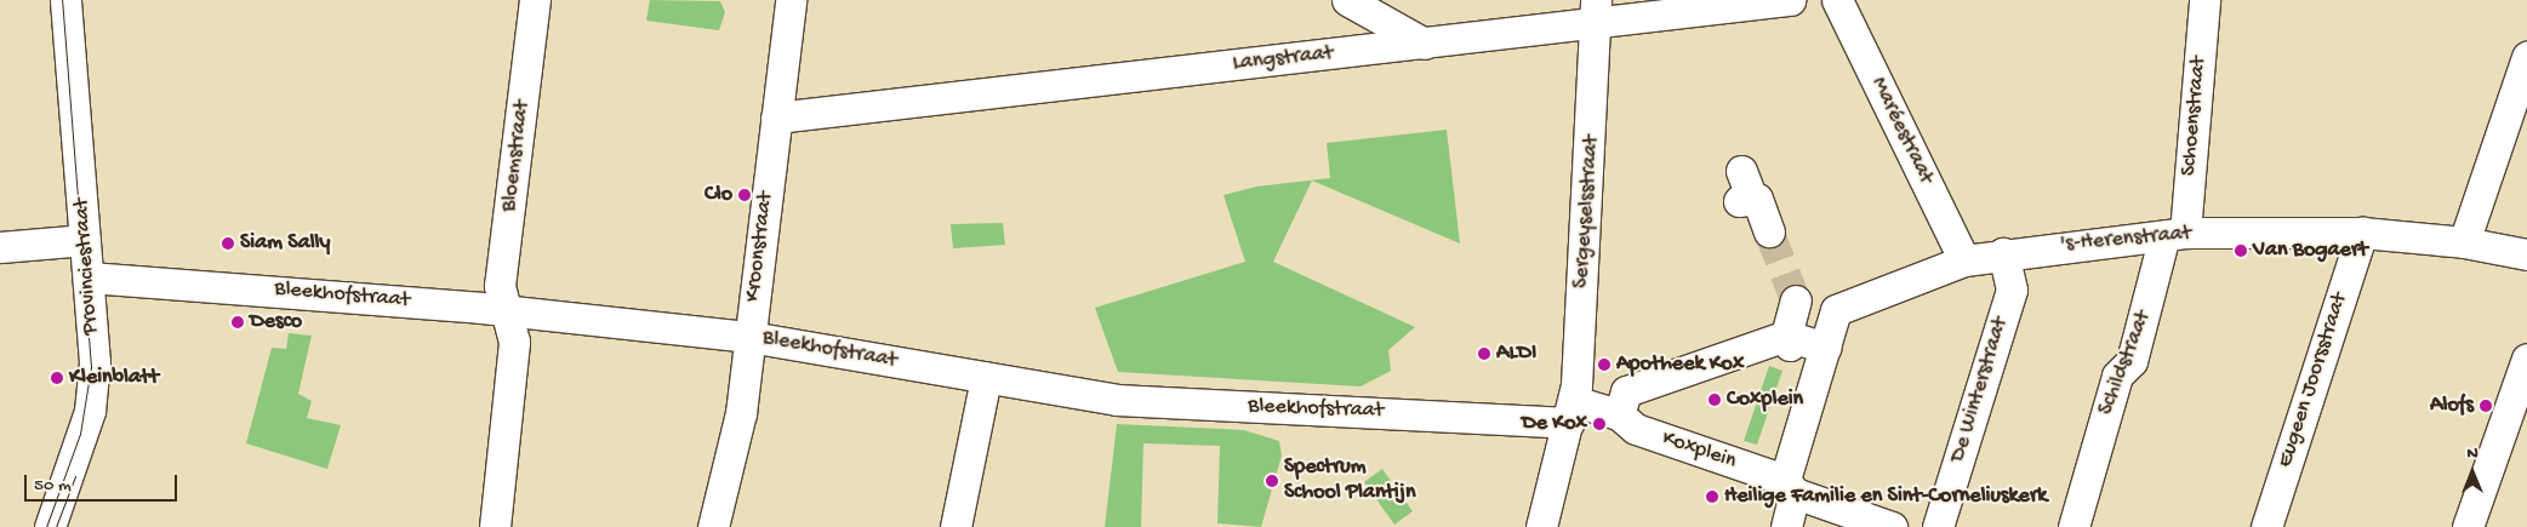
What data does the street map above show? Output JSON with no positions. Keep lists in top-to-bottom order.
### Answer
{
  "streets": {
    "street": [
      "Langstraat",
      "Schoenstraat",
      "Maréestraat",
      "Bloemstraat",
      "Sergeyselsstraat",
      "'s-Herenstraat",
      "Kroonstraat",
      "Provinciestraat",
      "Bleekhofstraat",
      "Schildstraat",
      "Eugeen Joorsstraat",
      "De Winterstraat",
      "Koxplein"
    ]
  },
  "crossings": [
    ["Langstraat", "Sergeyselsstraat"],
    ["Langstraat", "Kroonstraat"],
    ["Schoenstraat", "'s-Herenstraat"],
    ["Schoenstraat", "Schildstraat"],
    ["Maréestraat", "'s-Herenstraat"],
    ["Bloemstraat", "Bleekhofstraat"],
    ["Sergeyselsstraat", "Bleekhofstraat"],
    ["Sergeyselsstraat", "Koxplein"],
    ["'s-Herenstraat", "Schildstraat"],
    ["'s-Herenstraat", "Eugeen Joorsstraat"],
    ["'s-Herenstraat", "De Winterstraat"],
    ["Kroonstraat", "Bleekhofstraat"],
    ["Provinciestraat", "Bleekhofstraat"],
    ["Bleekhofstraat", "Koxplein"]
  ],
  "places": [
    "Clo",
    "Siam Sally",
    "Van Bogaert",
    "Desco",
    "ALDI",
    "Apotheek Kox",
    "Kleinblatt",
    "Coxplein",
    "Alofs",
    "De Kox",
    "Spectrum School Plantijn",
    "Heilige Familie en Sint-Corneliuskerk"
  ],
  "scale_bar": "50 m",
  "north": "top"
}
